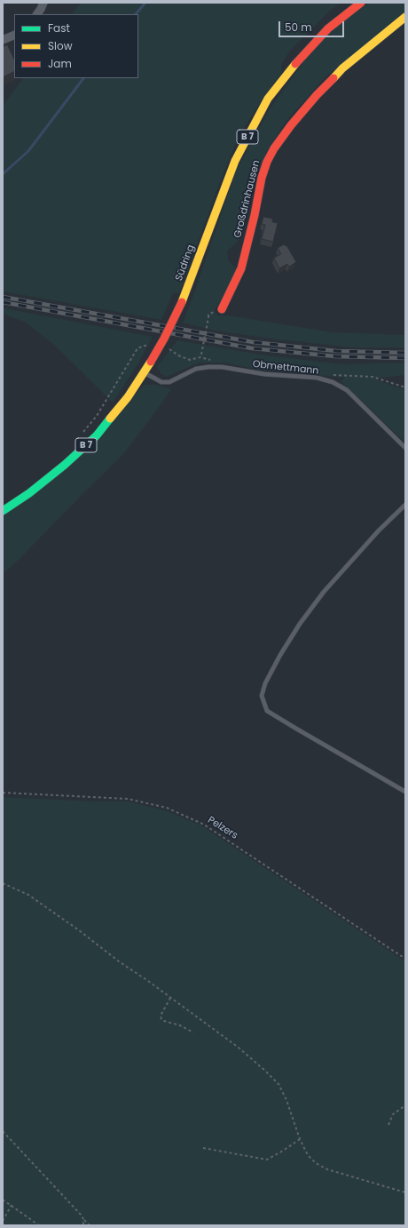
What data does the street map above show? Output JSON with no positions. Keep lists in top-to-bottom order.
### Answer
{
  "streets": {
    "main road": ["B 7", "Großdrinhausen", "Südring"],
    "lane": ["Obmettmann"],
    "path": ["Pelzers"]
  },
  "crossings": [
    ["Südring", "Obmettmann"]
  ],
  "legend": ["Fast", "Slow", "Jam"],
  "scale_bar": "50 m"
}
